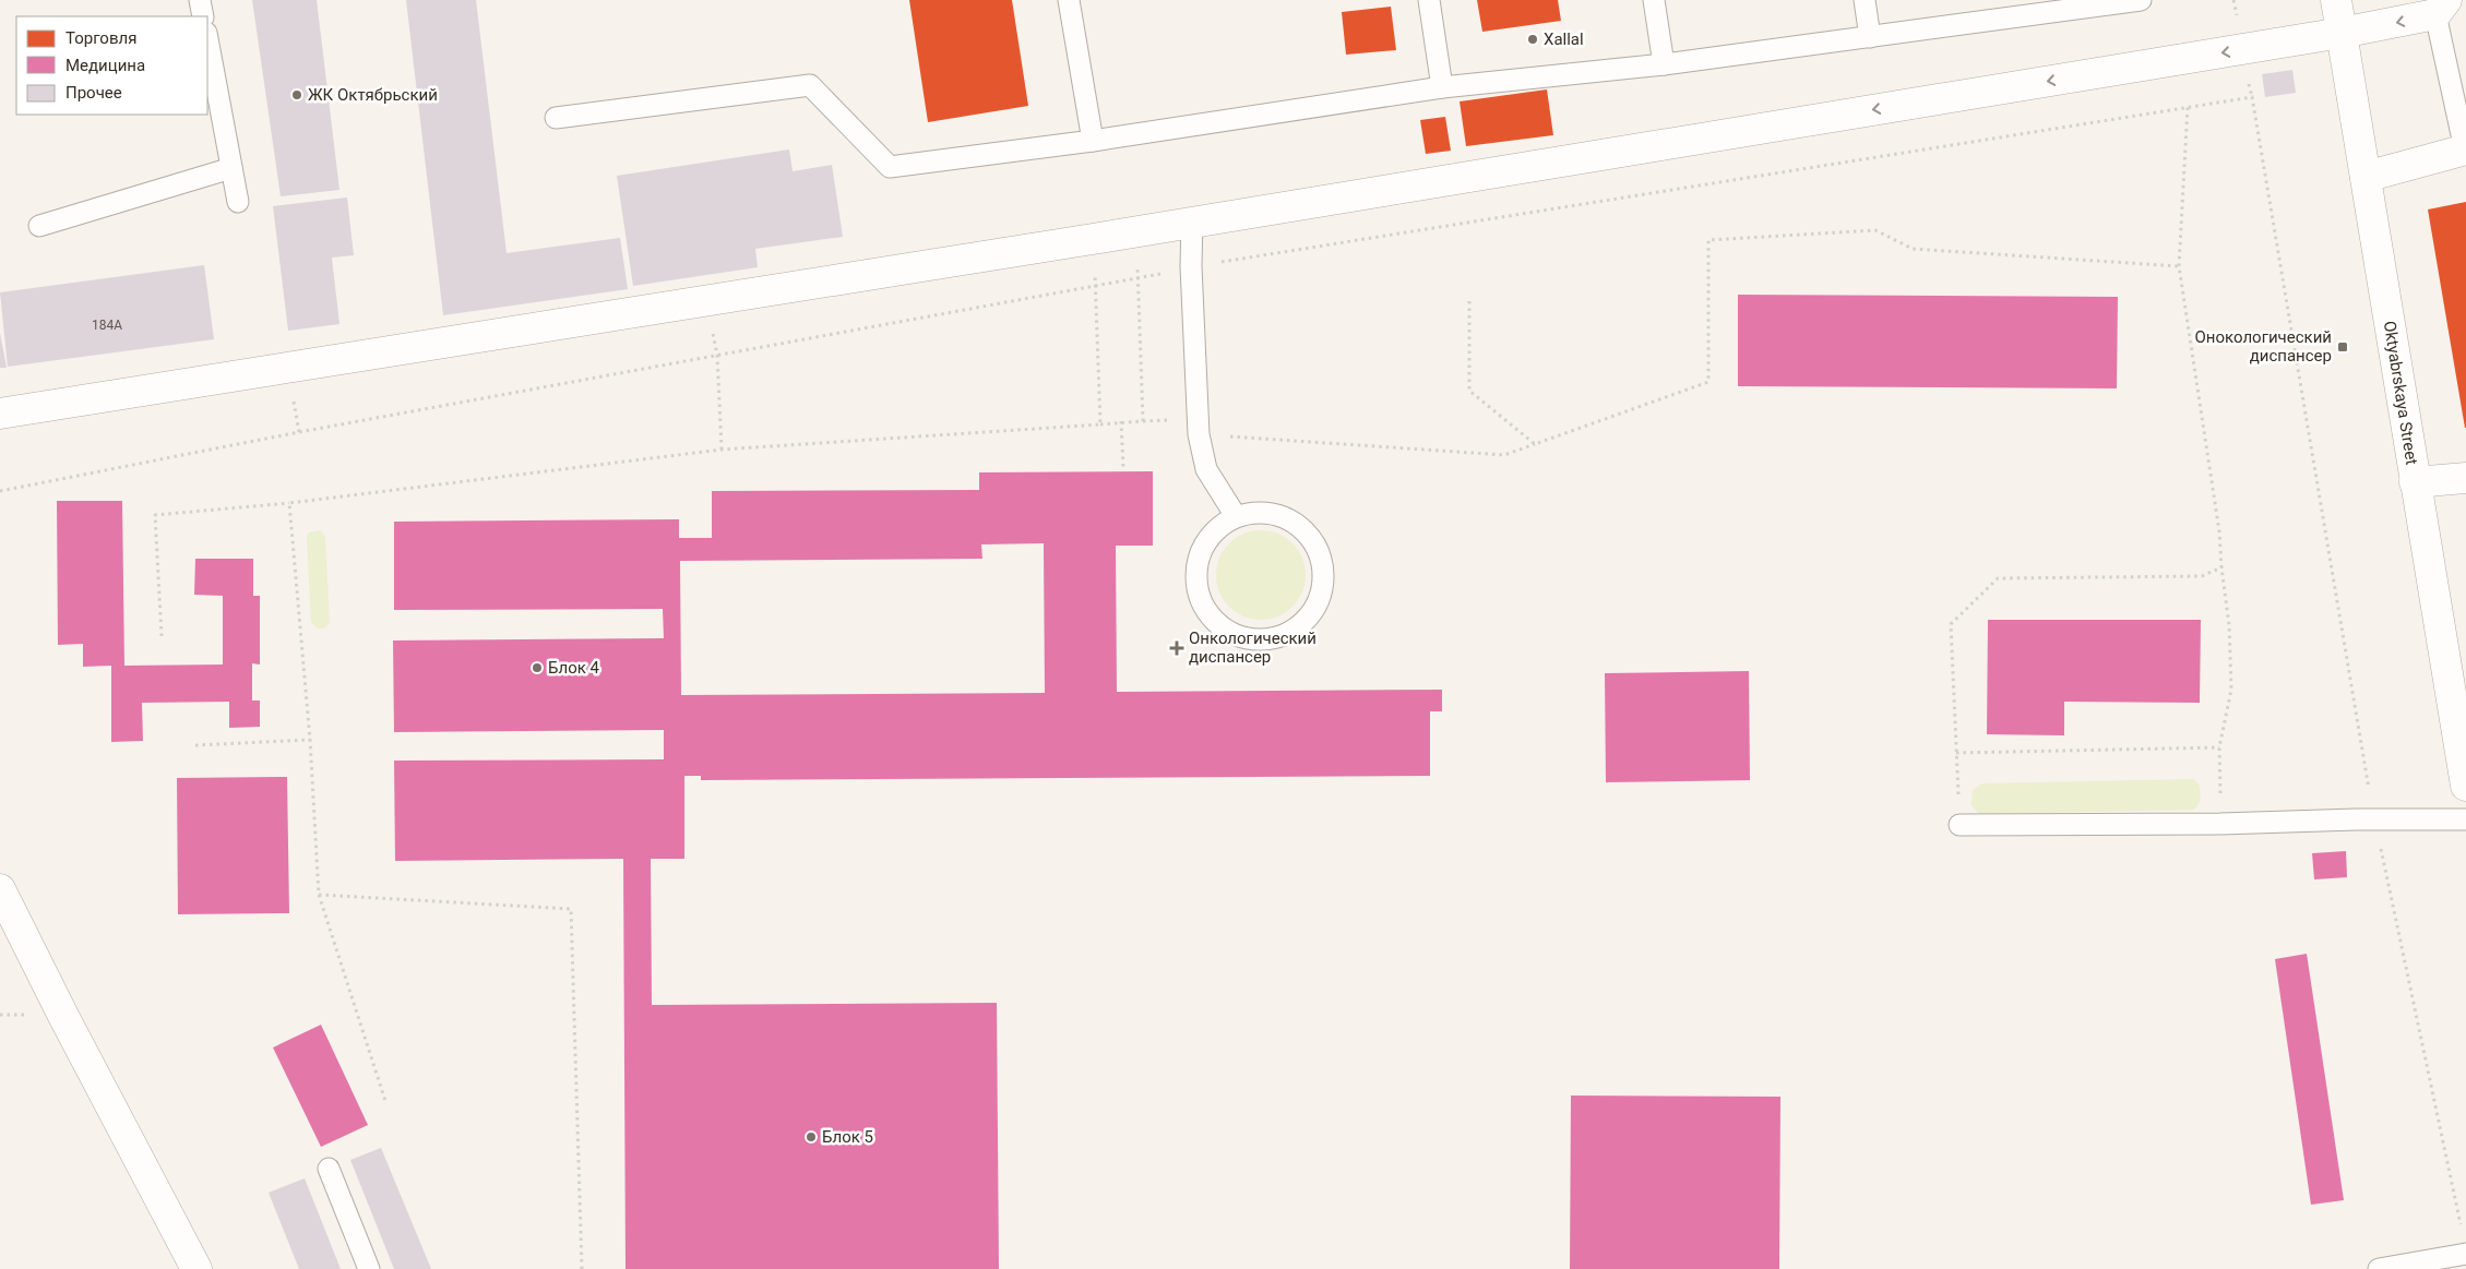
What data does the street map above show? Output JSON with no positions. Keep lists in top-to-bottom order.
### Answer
{
  "streets": {
    "street": ["Oktyabrskaya Street"]
  },
  "places": {
    "other": [
      "Xallal",
      "ЖК Октябрьский",
      "Блок 4",
      "Блок 5"
    ],
    "transit": ["Онокологический диспансер"],
    "health": ["Онкологический диспансер"]
  },
  "house_numbers": ["184А"],
  "legend": ["Торговля", "Медицина", "Прочее"]
}
